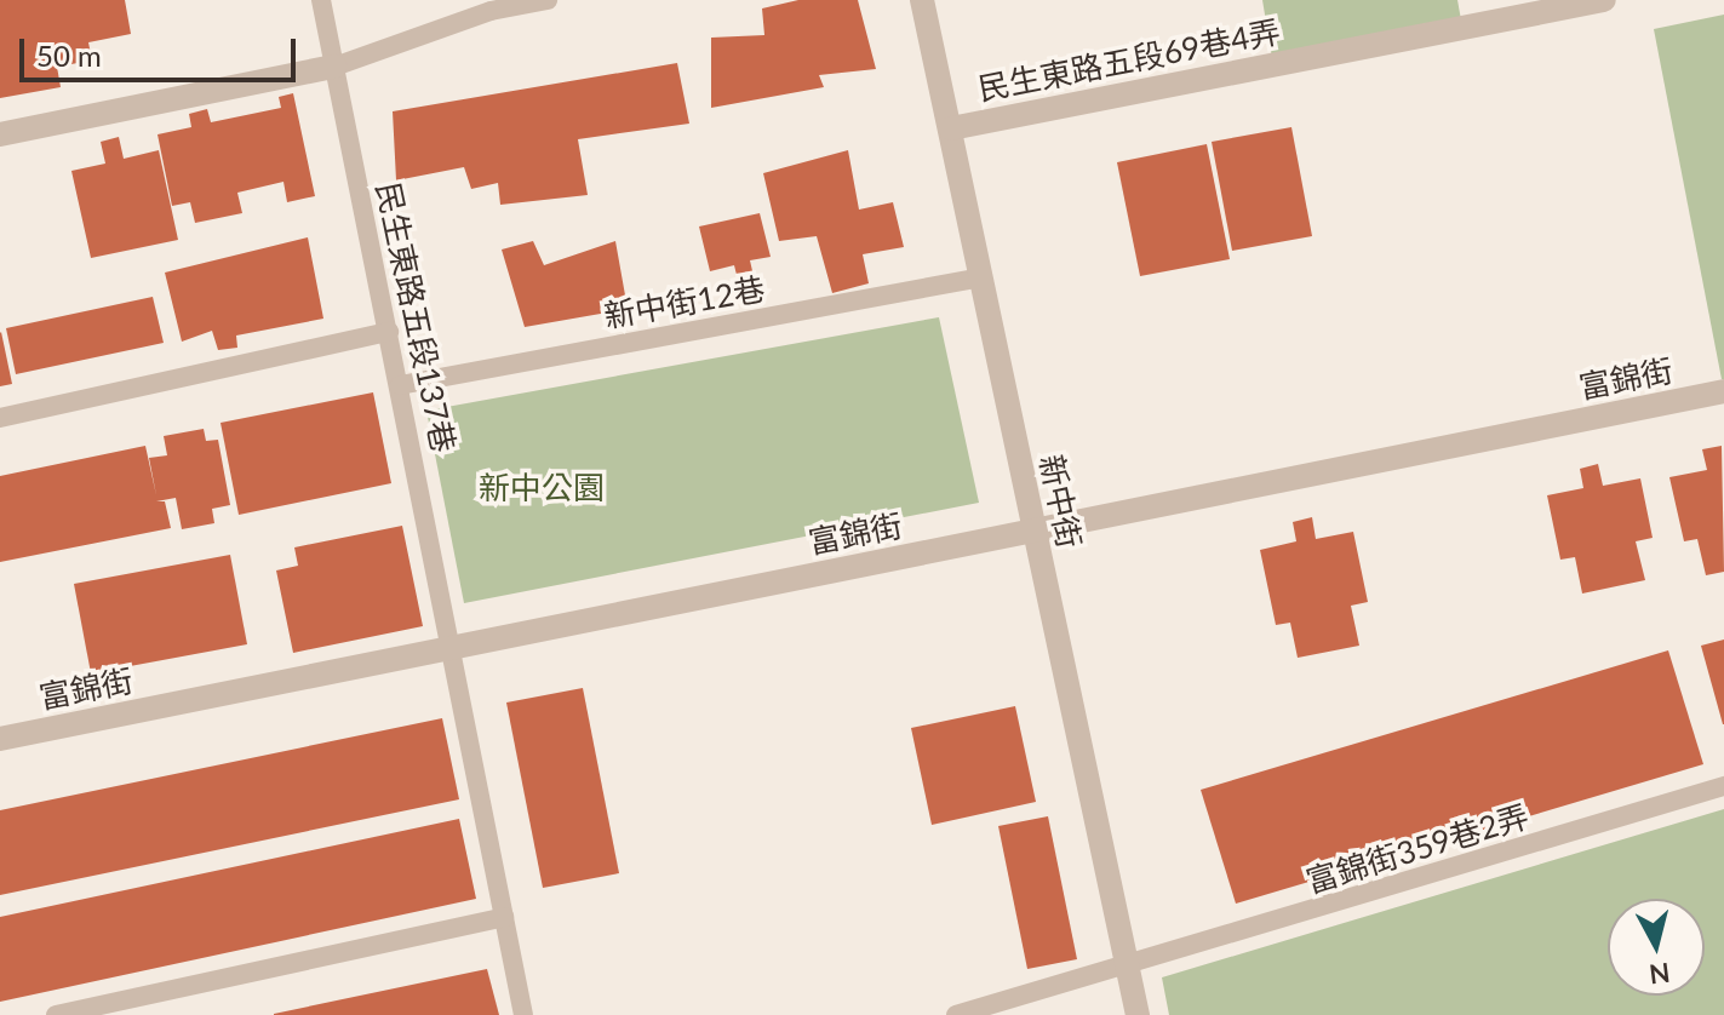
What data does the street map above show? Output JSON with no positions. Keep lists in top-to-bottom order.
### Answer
{
  "streets": {
    "street": ["民生東路五段69巷4弄", "富錦街", "新中街"],
    "lane": ["新中街12巷", "民生東路五段137巷", "富錦街359巷2弄"]
  },
  "crossings": [
    ["民生東路五段69巷4弄", "新中街"],
    ["新中街12巷", "民生東路五段137巷"],
    ["新中街12巷", "新中街"],
    ["民生東路五段137巷", "富錦街"],
    ["富錦街", "新中街"],
    ["新中街", "富錦街359巷2弄"]
  ],
  "parks": ["新中公園"],
  "scale_bar": "50 m",
  "north": "bottom"
}
